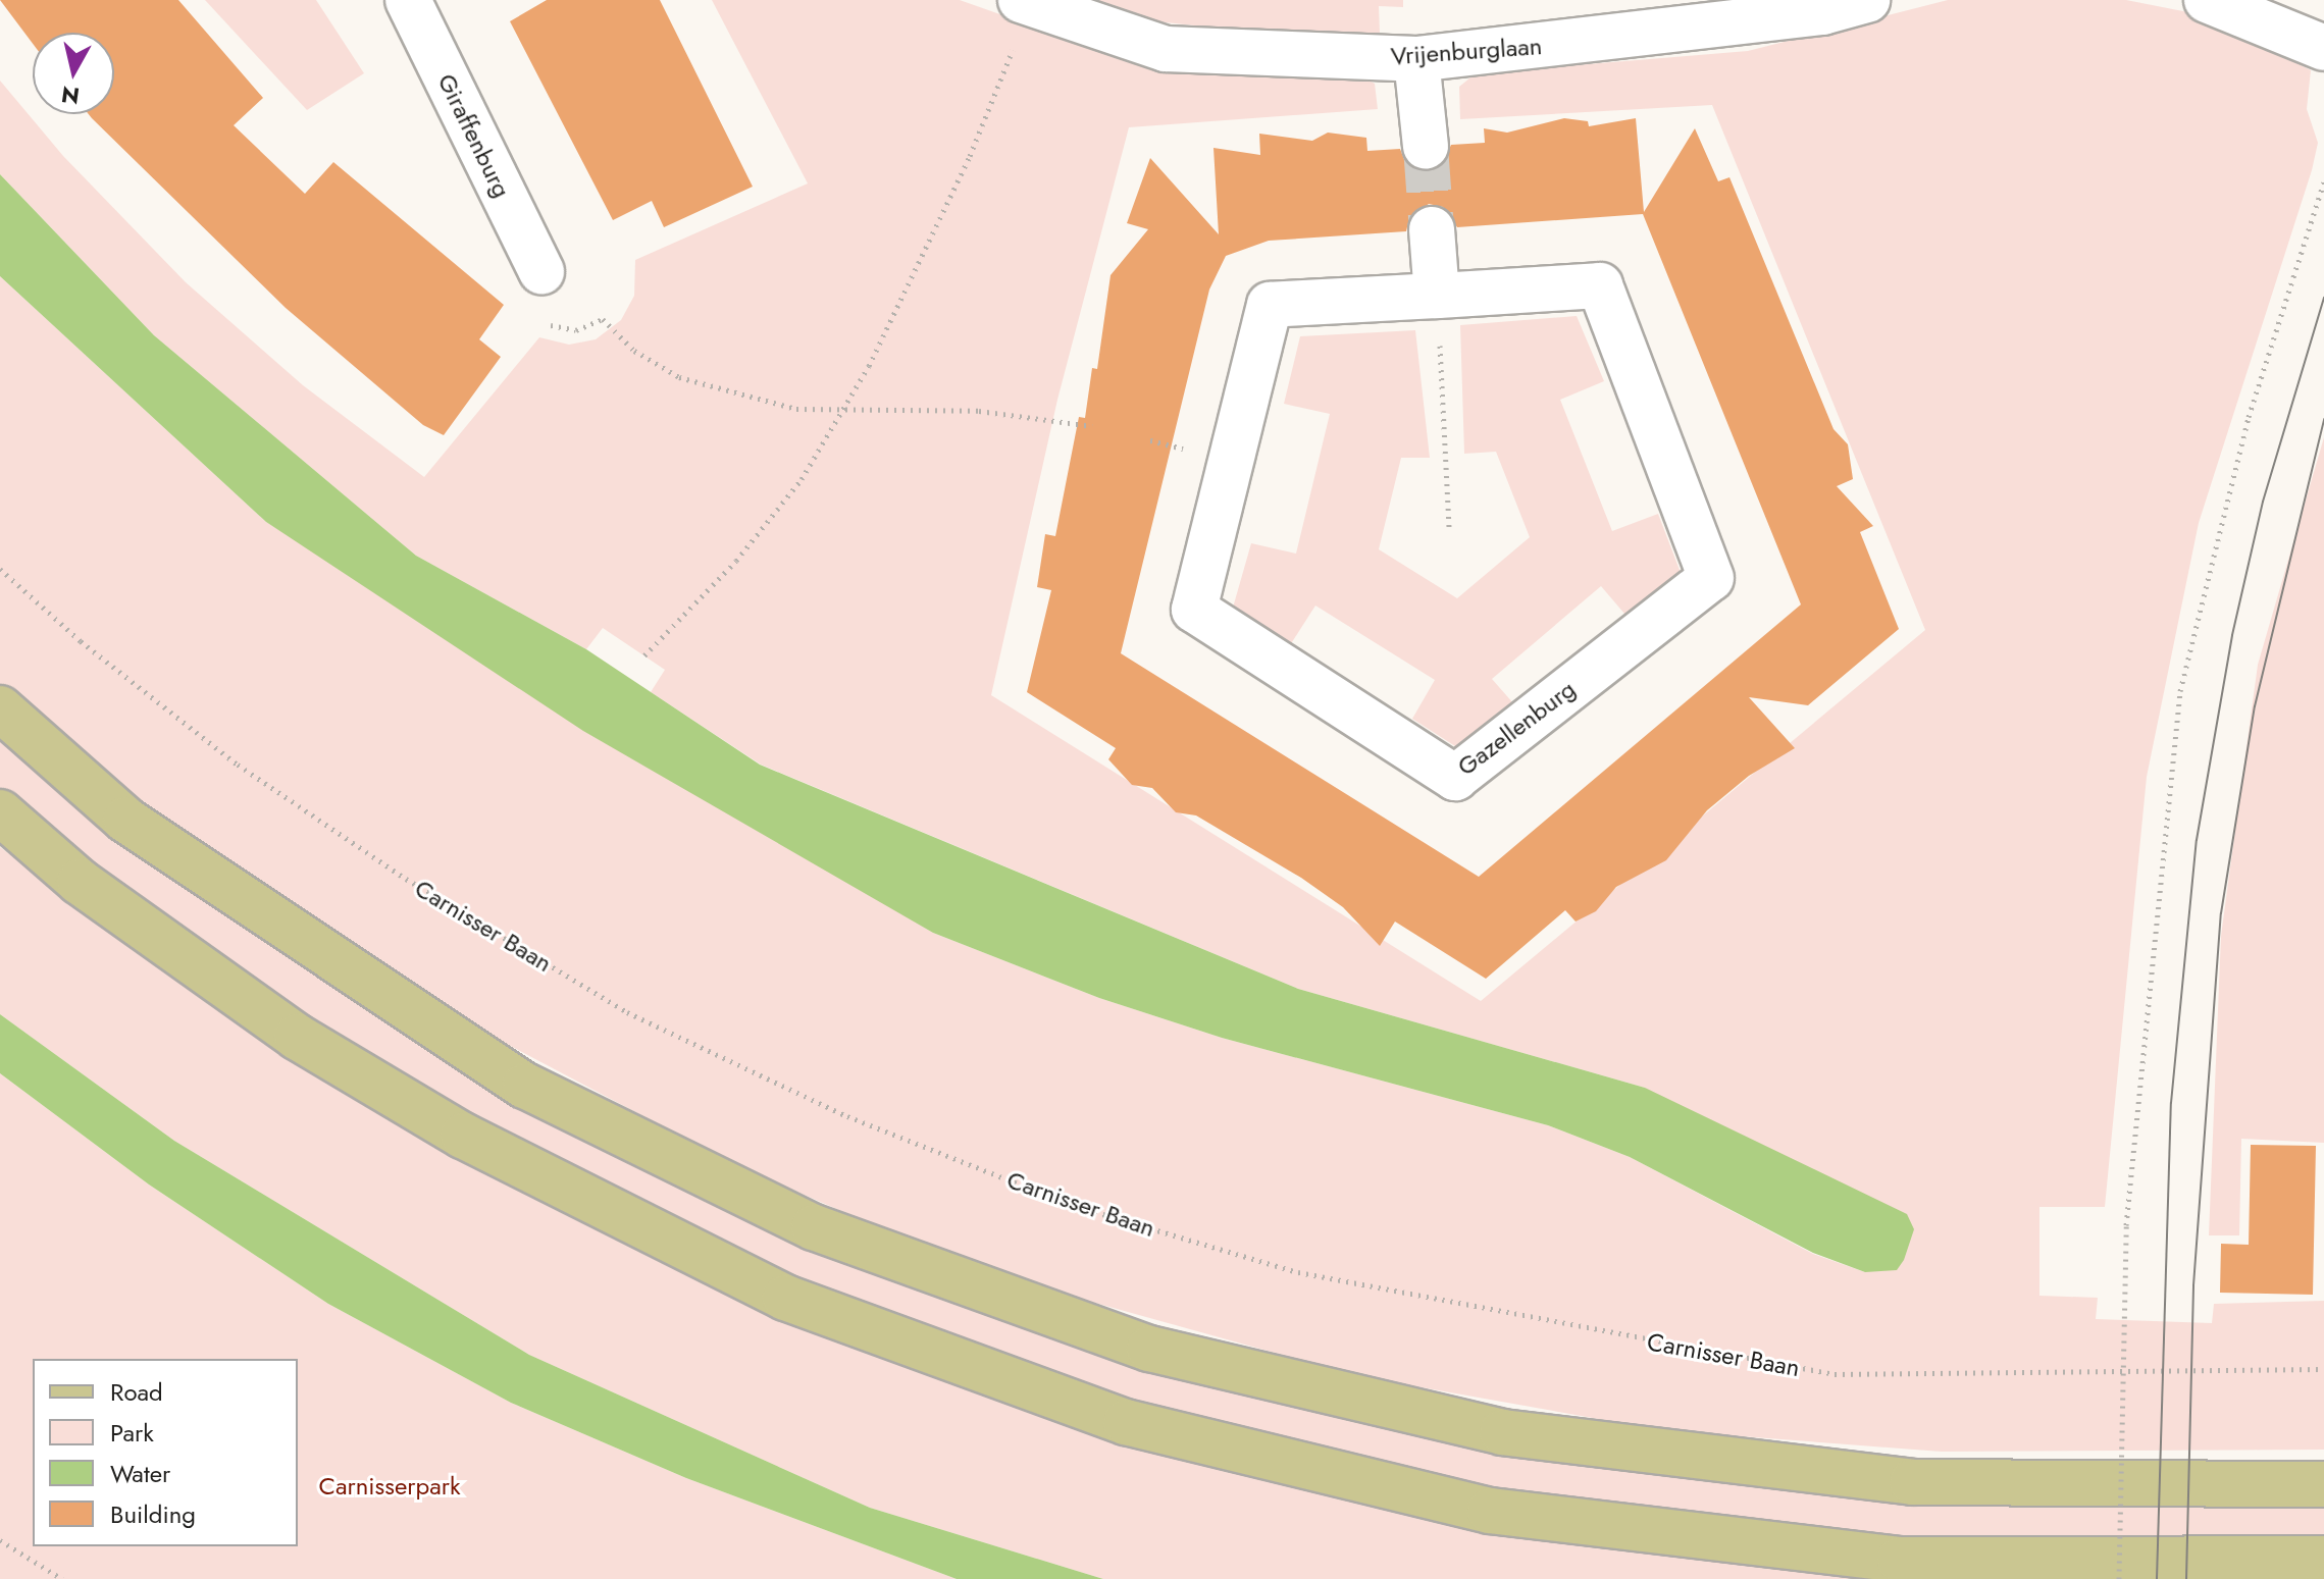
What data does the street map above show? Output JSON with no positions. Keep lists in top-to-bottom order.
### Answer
{
  "streets": {
    "street": ["Vrijenburglaan", "Giraffenburg", "Gazellenburg"],
    "path": ["Carnisser Baan"]
  },
  "parks": ["Carnisserpark"],
  "legend": [
    "Road",
    "Park",
    "Water",
    "Building"
  ],
  "north": "bottom"
}
